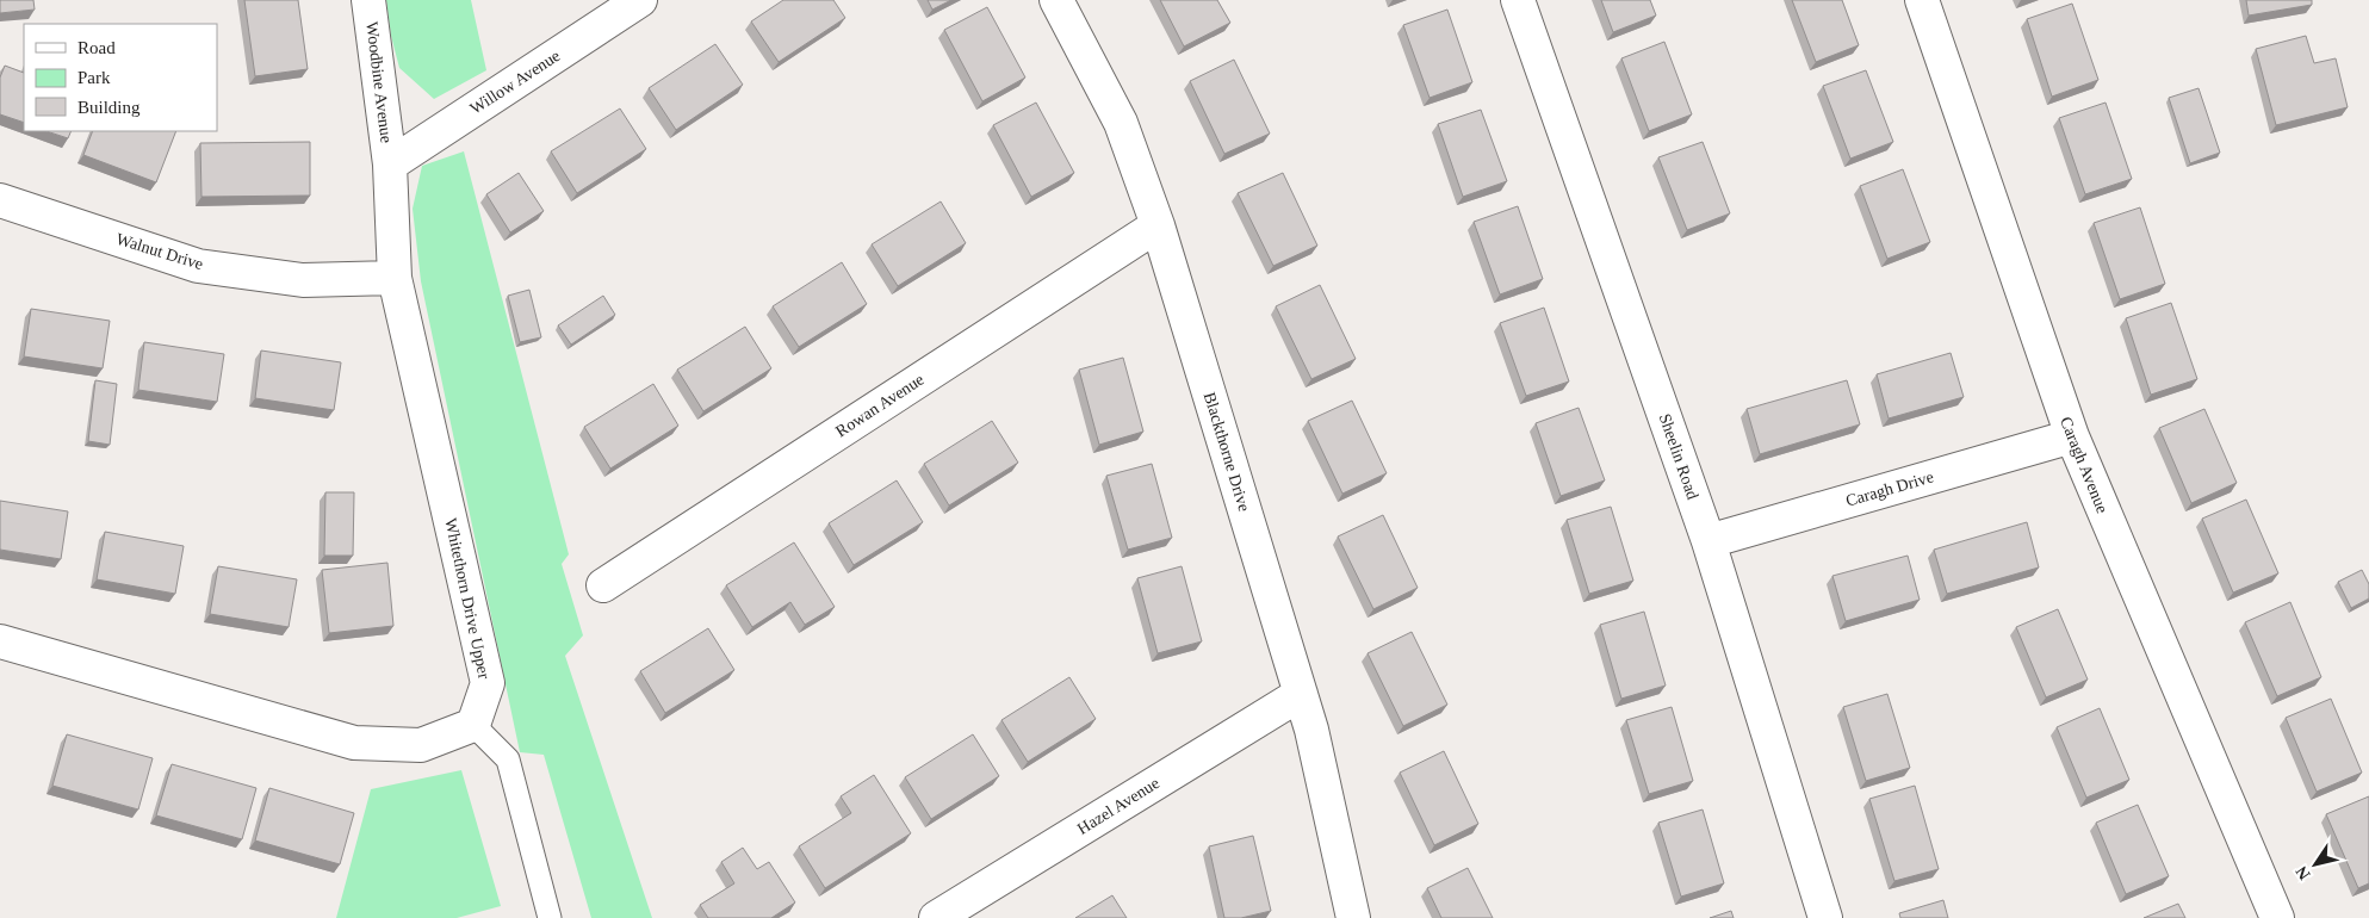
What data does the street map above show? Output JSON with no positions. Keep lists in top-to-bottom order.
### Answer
{
  "streets": {
    "street": [
      "Woodbine Avenue",
      "Willow Avenue",
      "Walnut Drive",
      "Rowan Avenue",
      "Blackthorne Drive",
      "Sheelin Road",
      "Caragh Avenue",
      "Caragh Drive",
      "Whitethorn Drive Upper",
      "Hazel Avenue"
    ]
  },
  "crossings": [
    ["Woodbine Avenue", "Willow Avenue"],
    ["Woodbine Avenue", "Whitethorn Drive Upper"],
    ["Willow Avenue", "Whitethorn Drive Upper"],
    ["Walnut Drive", "Whitethorn Drive Upper"],
    ["Rowan Avenue", "Blackthorne Drive"],
    ["Blackthorne Drive", "Hazel Avenue"],
    ["Sheelin Road", "Caragh Drive"],
    ["Caragh Avenue", "Caragh Drive"]
  ],
  "legend": ["Road", "Park", "Building"],
  "north": "bottom left"
}
